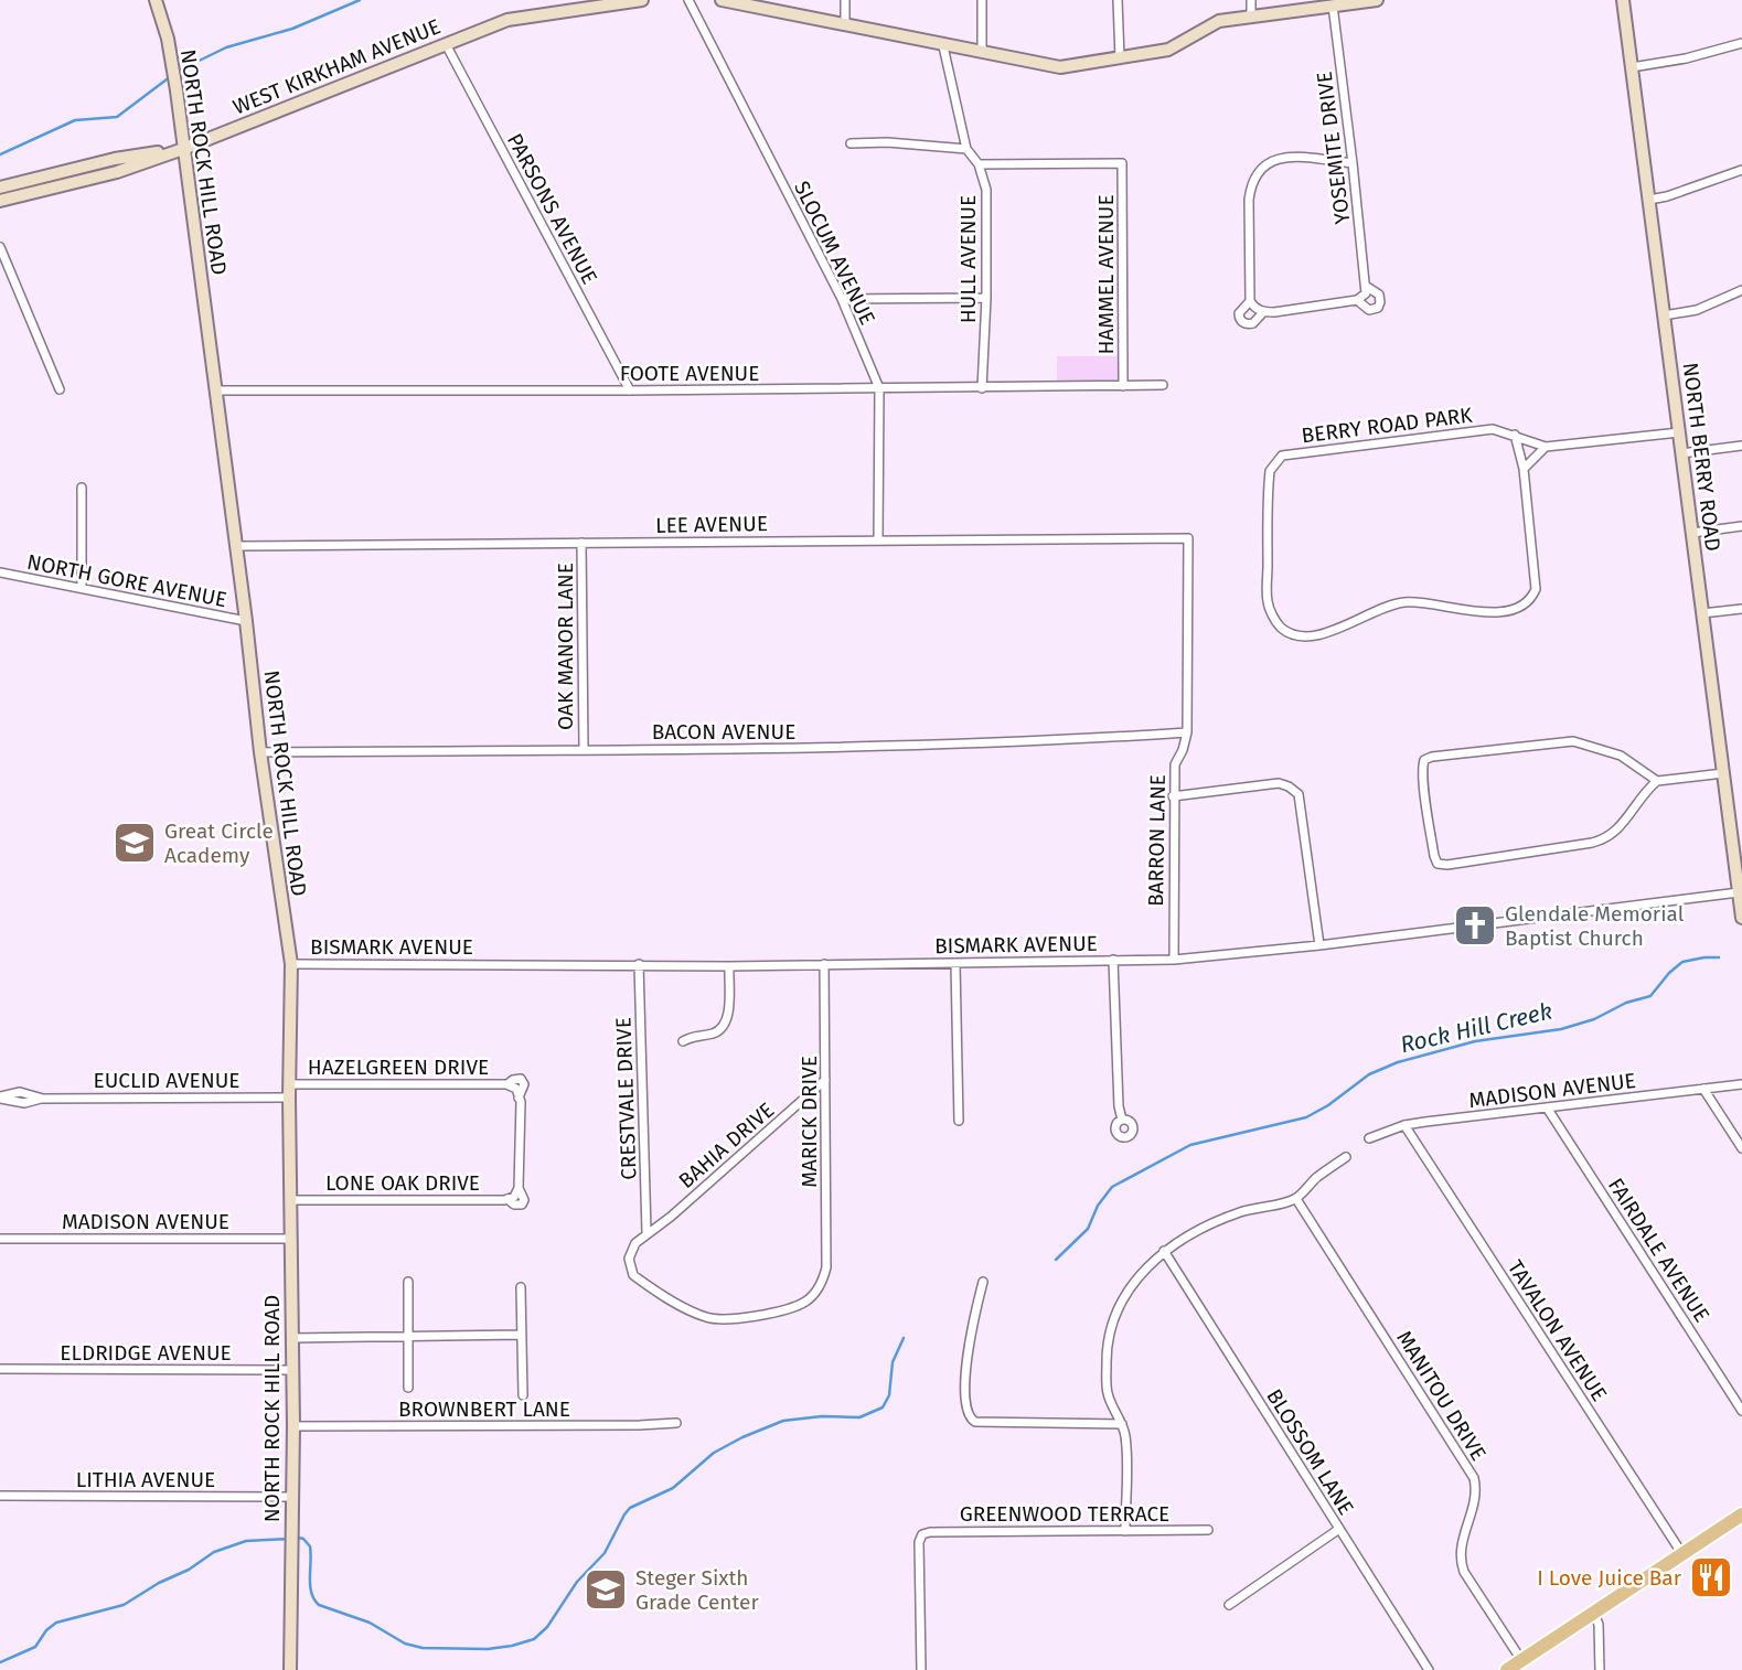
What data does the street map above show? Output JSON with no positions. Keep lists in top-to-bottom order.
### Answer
{
  "streets": {
    "street": [
      "WEST KIRKHAM AVENUE",
      "YOSEMITE DRIVE",
      "NORTH ROCK HILL ROAD",
      "PARSONS AVENUE",
      "SLOCUM AVENUE",
      "HULL AVENUE",
      "HAMMEL AVENUE",
      "FOOTE AVENUE",
      "BERRY ROAD PARK",
      "NORTH BERRY ROAD",
      "LEE AVENUE",
      "NORTH GORE AVENUE",
      "OAK MANOR LANE",
      "BACON AVENUE",
      "BARRON LANE",
      "BISMARK AVENUE",
      "HAZELGREEN DRIVE",
      "EUCLID AVENUE",
      "MADISON AVENUE",
      "CRESTVALE DRIVE",
      "MARICK DRIVE",
      "BAHIA DRIVE",
      "LONE OAK DRIVE",
      "FAIRDALE AVENUE",
      "TAVALON AVENUE",
      "ELDRIDGE AVENUE",
      "MANITOU DRIVE",
      "BROWNBERT LANE",
      "BLOSSOM LANE",
      "LITHIA AVENUE",
      "GREENWOOD TERRACE"
    ]
  },
  "crossings": [
    ["WEST KIRKHAM AVENUE", "NORTH ROCK HILL ROAD"],
    ["WEST KIRKHAM AVENUE", "PARSONS AVENUE"],
    ["NORTH ROCK HILL ROAD", "FOOTE AVENUE"],
    ["NORTH ROCK HILL ROAD", "LEE AVENUE"],
    ["NORTH ROCK HILL ROAD", "NORTH GORE AVENUE"],
    ["NORTH ROCK HILL ROAD", "BACON AVENUE"],
    ["NORTH ROCK HILL ROAD", "BISMARK AVENUE"],
    ["NORTH ROCK HILL ROAD", "HAZELGREEN DRIVE"],
    ["NORTH ROCK HILL ROAD", "EUCLID AVENUE"],
    ["NORTH ROCK HILL ROAD", "MADISON AVENUE"],
    ["NORTH ROCK HILL ROAD", "LONE OAK DRIVE"],
    ["NORTH ROCK HILL ROAD", "ELDRIDGE AVENUE"],
    ["NORTH ROCK HILL ROAD", "BROWNBERT LANE"],
    ["NORTH ROCK HILL ROAD", "LITHIA AVENUE"],
    ["PARSONS AVENUE", "FOOTE AVENUE"],
    ["SLOCUM AVENUE", "FOOTE AVENUE"],
    ["SLOCUM AVENUE", "LEE AVENUE"],
    ["HULL AVENUE", "HAMMEL AVENUE"],
    ["HULL AVENUE", "FOOTE AVENUE"],
    ["HAMMEL AVENUE", "FOOTE AVENUE"],
    ["BERRY ROAD PARK", "NORTH BERRY ROAD"],
    ["NORTH BERRY ROAD", "BISMARK AVENUE"],
    ["LEE AVENUE", "OAK MANOR LANE"],
    ["LEE AVENUE", "BARRON LANE"],
    ["OAK MANOR LANE", "BACON AVENUE"],
    ["BACON AVENUE", "BARRON LANE"],
    ["BARRON LANE", "BISMARK AVENUE"],
    ["BISMARK AVENUE", "CRESTVALE DRIVE"],
    ["BISMARK AVENUE", "MARICK DRIVE"],
    ["HAZELGREEN DRIVE", "EUCLID AVENUE"],
    ["HAZELGREEN DRIVE", "LONE OAK DRIVE"],
    ["MADISON AVENUE", "FAIRDALE AVENUE"],
    ["MADISON AVENUE", "TAVALON AVENUE"],
    ["CRESTVALE DRIVE", "MARICK DRIVE"],
    ["CRESTVALE DRIVE", "BAHIA DRIVE"],
    ["MARICK DRIVE", "BAHIA DRIVE"]
  ],
  "water": ["Rock Hill Creek"],
  "places": {
    "school or university": ["Great Circle Academy", "Steger Sixth Grade Center"],
    "church": ["Glendale Memorial Baptist Church"],
    "restaurant": ["I Love Juice Bar"]
  }
}
